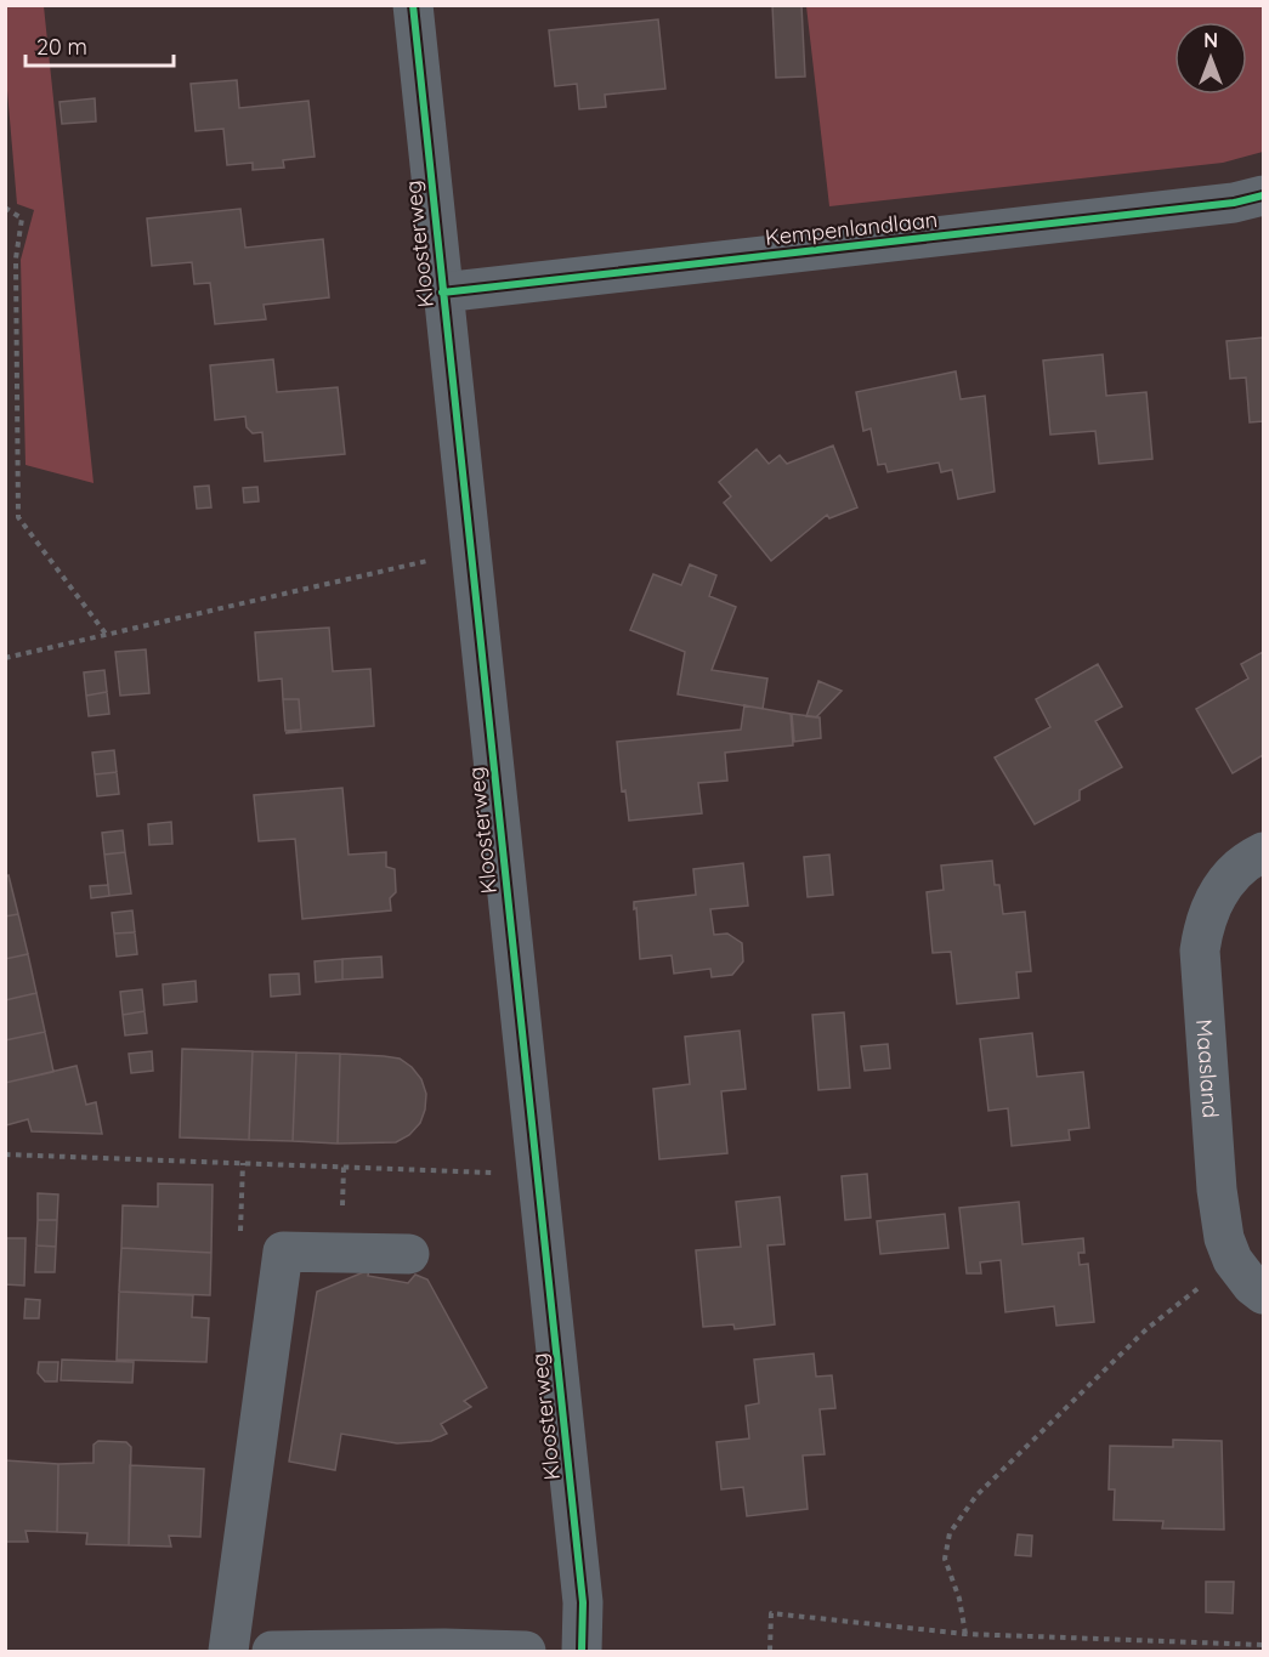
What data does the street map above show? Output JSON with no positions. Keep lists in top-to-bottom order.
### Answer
{
  "streets": {
    "street": ["Kempenlandlaan", "Kloosterweg", "Maasland"]
  },
  "crossings": [
    ["Kempenlandlaan", "Kloosterweg"]
  ],
  "scale_bar": "20 m",
  "north": "top"
}
